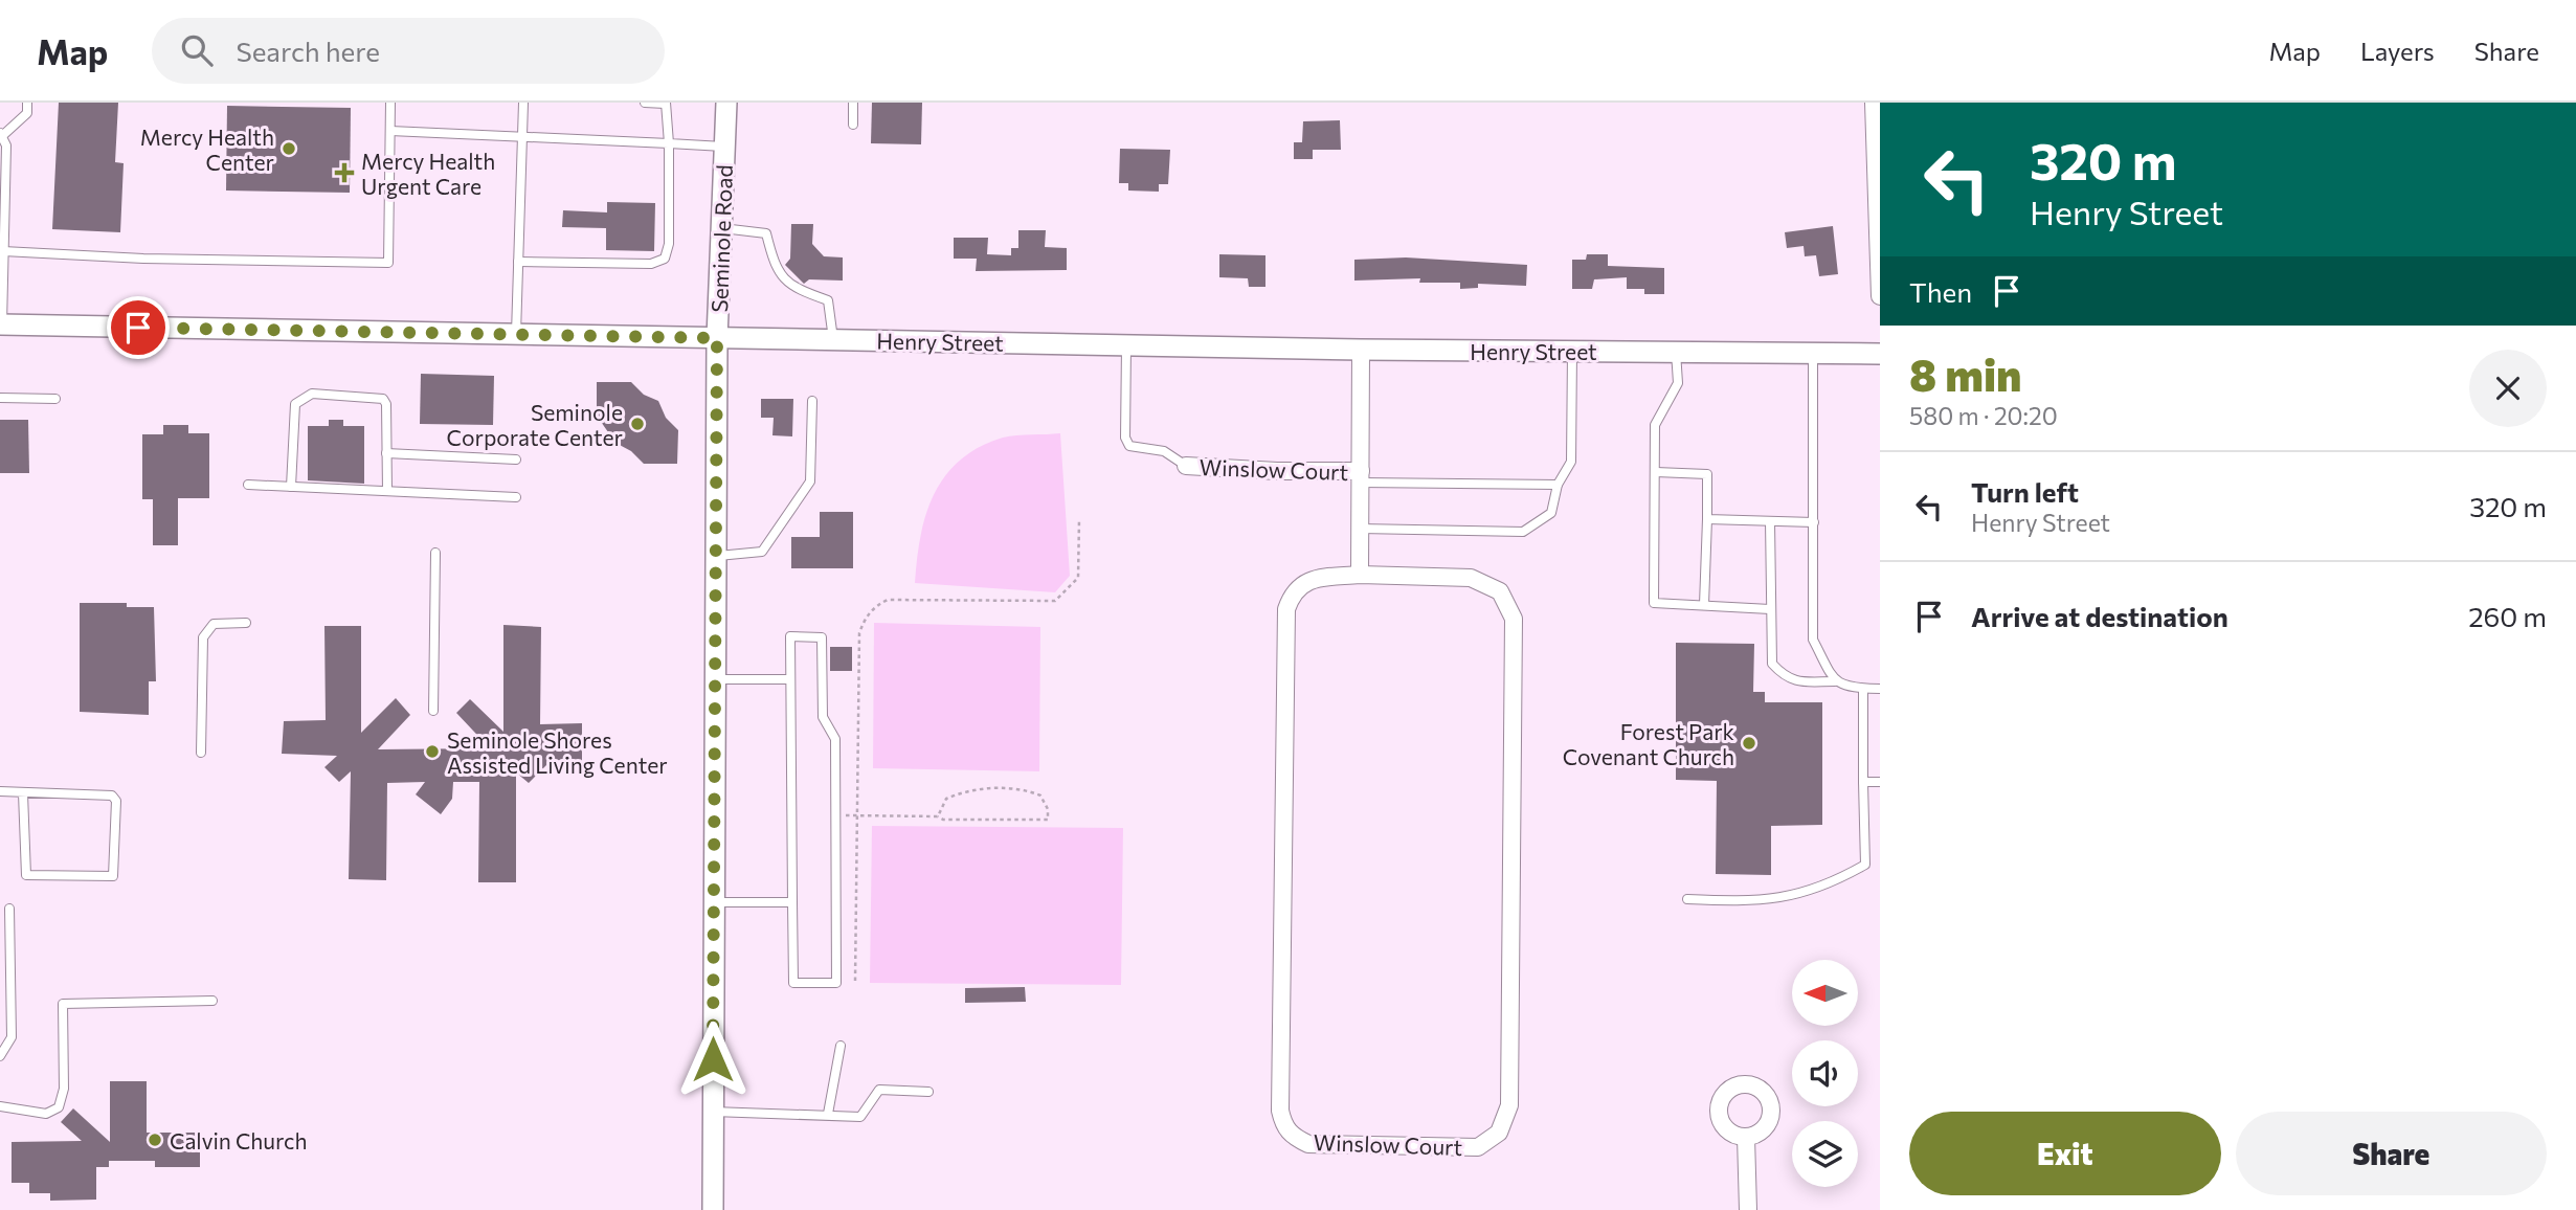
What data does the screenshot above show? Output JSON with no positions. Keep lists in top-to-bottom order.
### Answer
{
  "streets": {
    "street": ["Seminole Road", "Henry Street", "Winslow Court"]
  },
  "crossings": [
    ["Seminole Road", "Henry Street"],
    ["Henry Street", "Winslow Court"]
  ],
  "places": {
    "other": [
      "Mercy Health Center",
      "Seminole Corporate Center",
      "Forest Park Covenant Church",
      "Seminole Shores Assisted Living Center",
      "Calvin Church"
    ],
    "health": ["Mercy Health Urgent Care"]
  },
  "north": "left",
  "page": {
    "header": "Map",
    "search": "Search here",
    "nav": ["Map", "Layers", "Share"],
    "turn": ["320 m", "Henry Street"],
    "then": "Then",
    "heading": ["8 min", "580 m · 20:20"],
    "list": [
      {
        "name": "Turn left",
        "note": "Henry Street",
        "value": "320 m"
      },
      {
        "name": "Arrive at destination",
        "value": "260 m"
      }
    ],
    "buttons": ["Exit", "Share"]
  }
}
